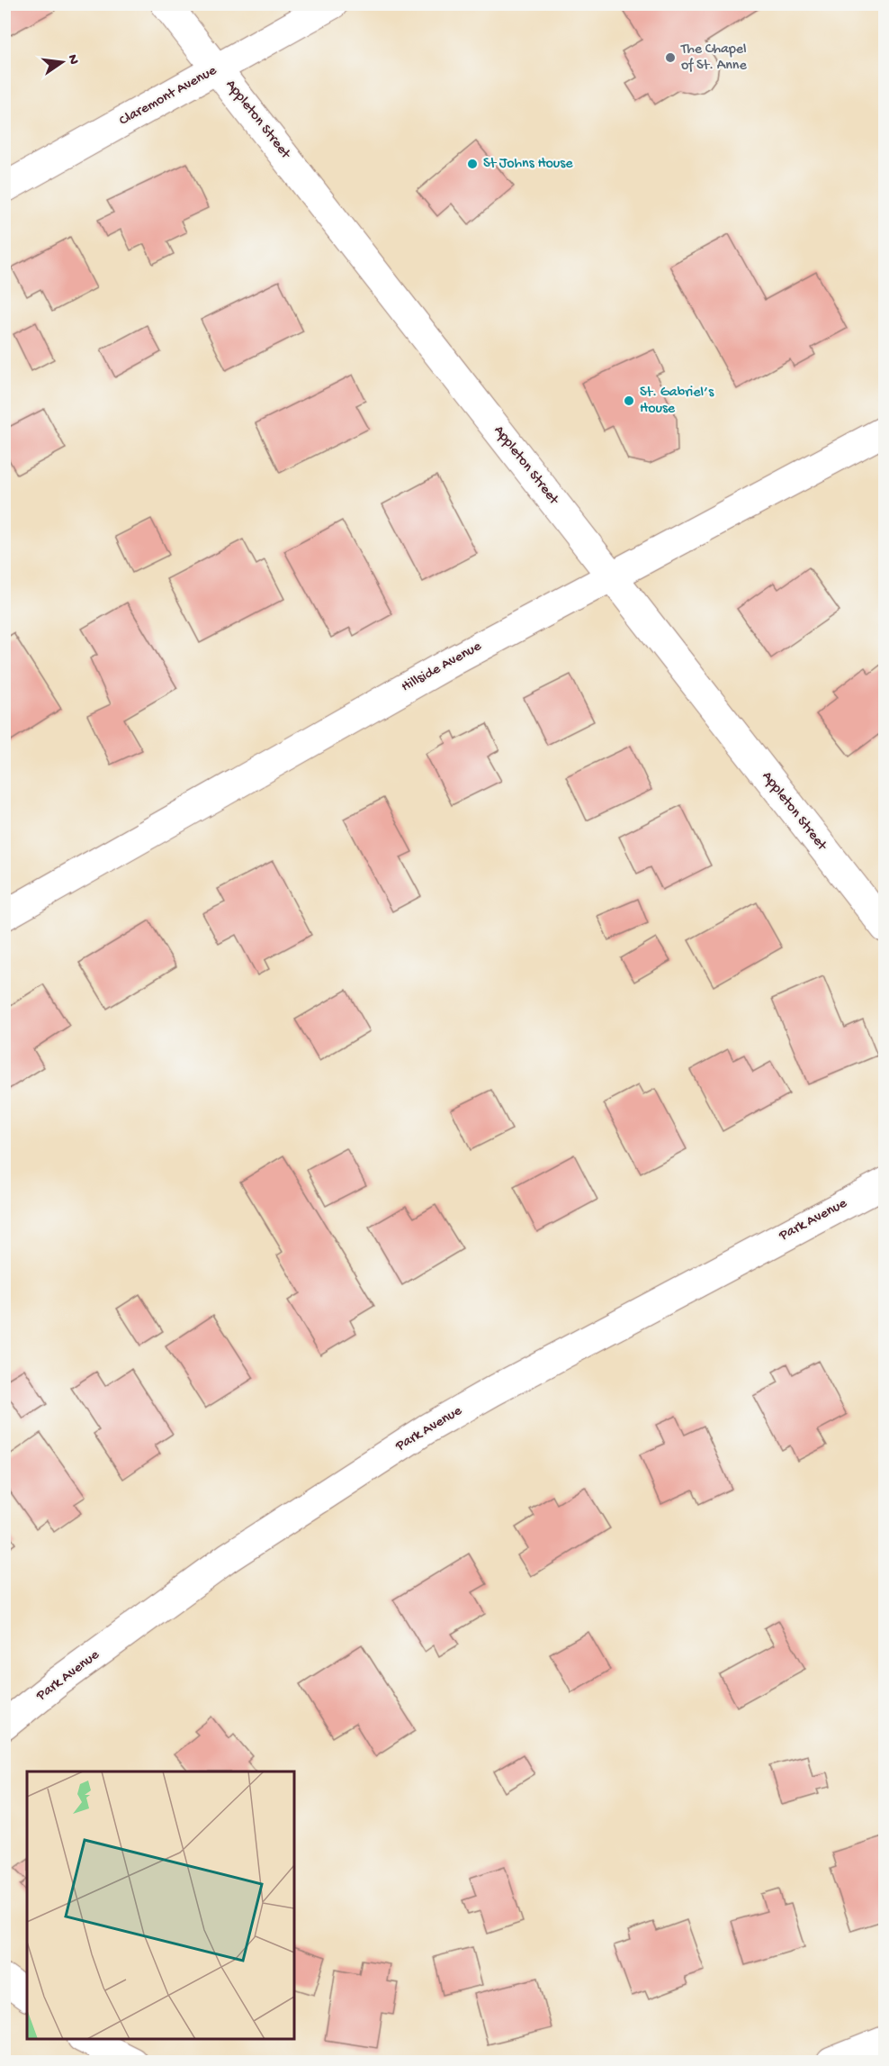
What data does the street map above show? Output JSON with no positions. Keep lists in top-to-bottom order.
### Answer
{
  "streets": {
    "street": [
      "Claremont Avenue",
      "Appleton Street",
      "Hillside Avenue",
      "Park Avenue"
    ]
  },
  "crossings": [
    ["Claremont Avenue", "Appleton Street"],
    ["Appleton Street", "Hillside Avenue"]
  ],
  "places": ["The Chapel of St. Anne", "St Johns House", "St. Gabriel’s House"],
  "north": "right"
}
